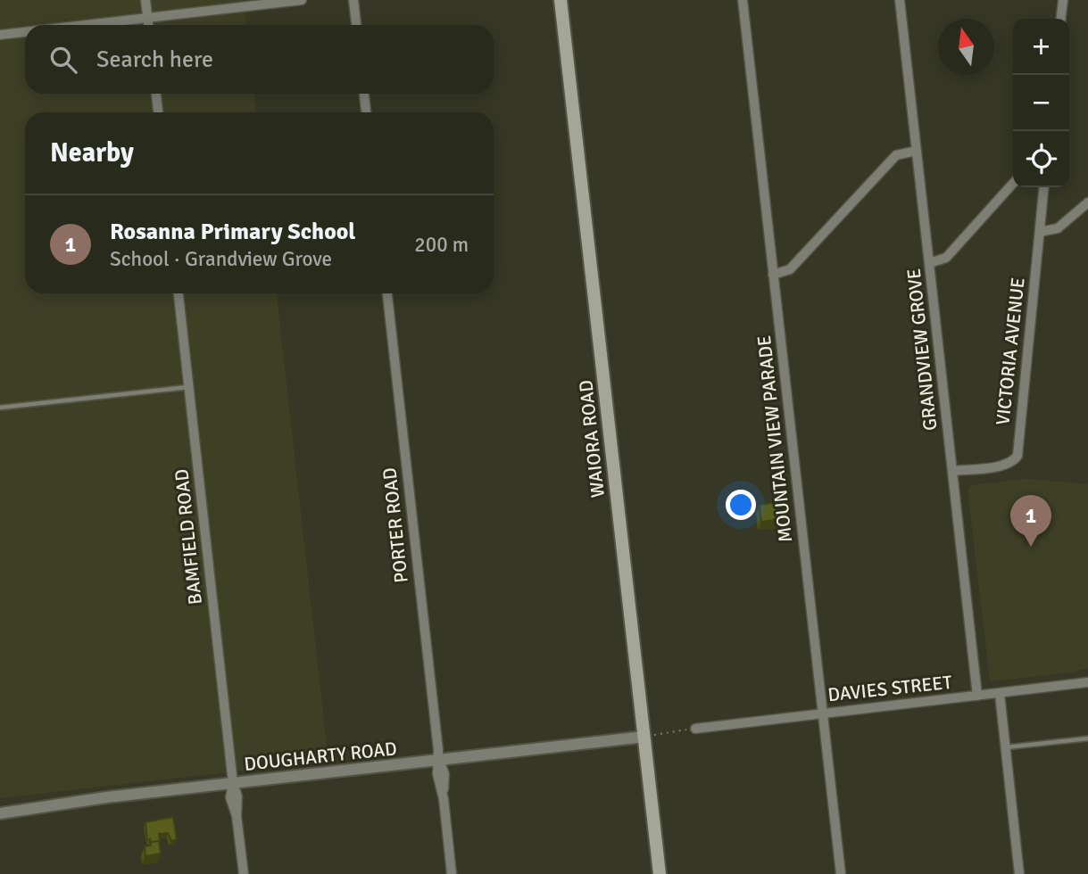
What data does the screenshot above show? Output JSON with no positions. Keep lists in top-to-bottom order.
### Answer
{
  "streets": {
    "main road": ["WAIORA ROAD"],
    "street": [
      "GRANDVIEW GROVE",
      "VICTORIA AVENUE",
      "MOUNTAIN VIEW PARADE",
      "PORTER ROAD",
      "BAMFIELD ROAD",
      "DAVIES STREET",
      "DOUGHARTY ROAD"
    ]
  },
  "crossings": [
    ["GRANDVIEW GROVE", "VICTORIA AVENUE"],
    ["GRANDVIEW GROVE", "DAVIES STREET"],
    ["WAIORA ROAD", "DOUGHARTY ROAD"],
    ["MOUNTAIN VIEW PARADE", "DAVIES STREET"],
    ["PORTER ROAD", "DOUGHARTY ROAD"],
    ["BAMFIELD ROAD", "DOUGHARTY ROAD"]
  ],
  "north": "top",
  "page": {
    "map_buttons": ["+", "−"],
    "search": "Search here",
    "heading": "Nearby",
    "list": [
      {
        "mark": "1",
        "name": "Rosanna Primary School",
        "note": "School · Grandview Grove",
        "value": "200 m"
      }
    ],
    "pins": "1"
  }
}
